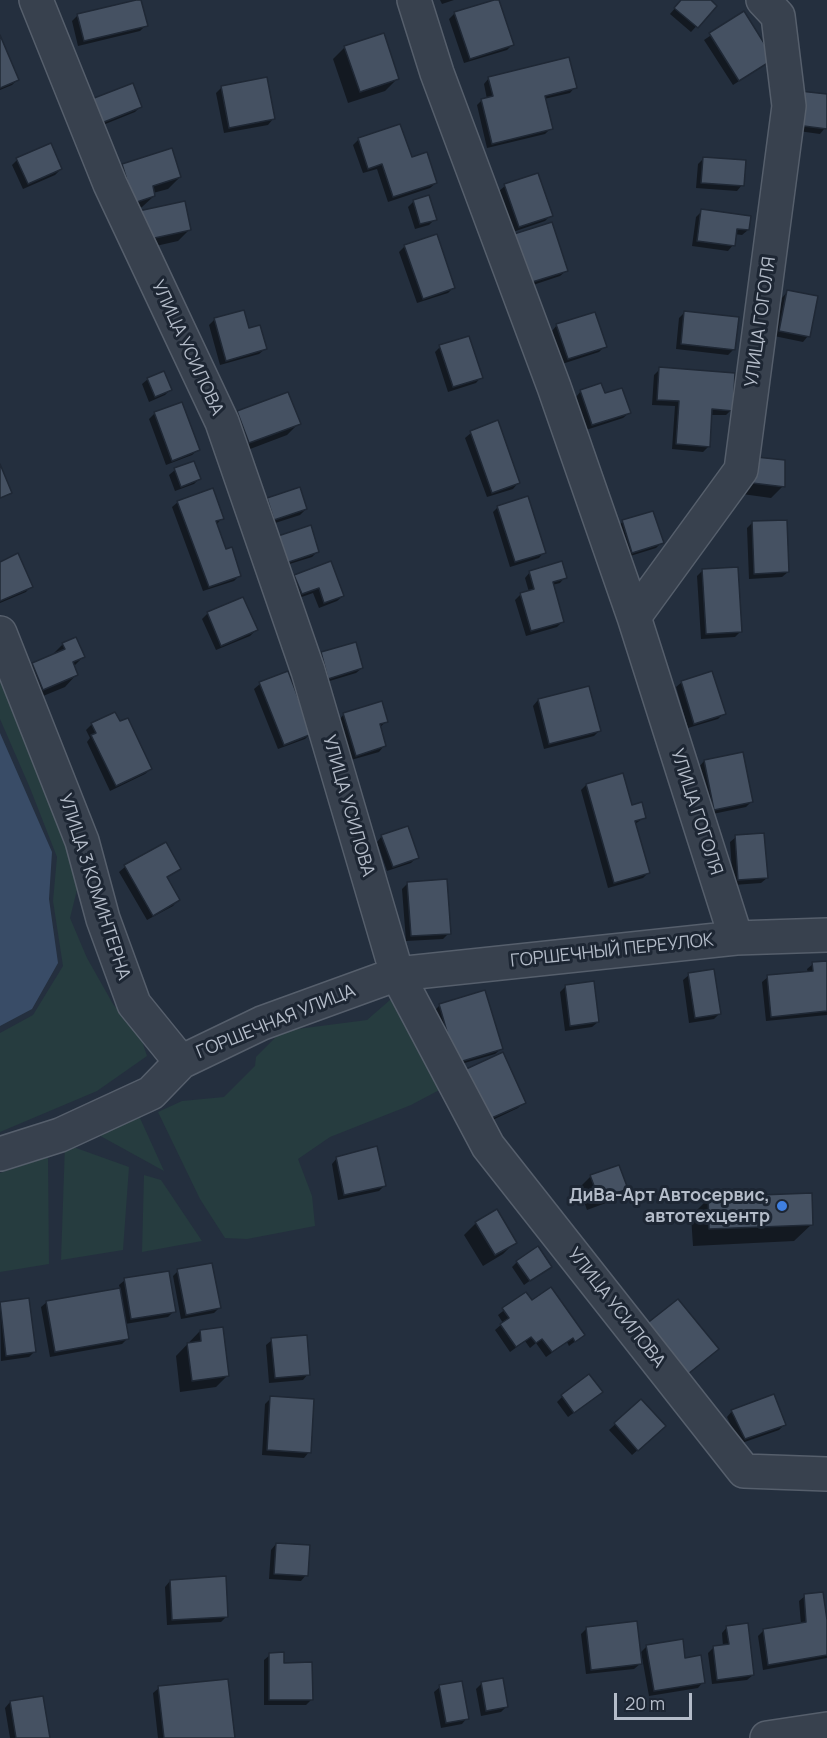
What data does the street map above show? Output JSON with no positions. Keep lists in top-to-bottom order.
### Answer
{
  "streets": {
    "street": [
      "УЛИЦА ГОГОЛЯ",
      "УЛИЦА УСИЛОВА",
      "УЛИЦА 3 КОМИНТЕРНА",
      "ГОРШЕЧНЫЙ ПЕРЕУЛОК",
      "ГОРШЕЧНАЯ УЛИЦА"
    ]
  },
  "crossings": [
    ["УЛИЦА ГОГОЛЯ", "ГОРШЕЧНЫЙ ПЕРЕУЛОК"],
    ["УЛИЦА УСИЛОВА", "ГОРШЕЧНЫЙ ПЕРЕУЛОК"],
    ["УЛИЦА УСИЛОВА", "ГОРШЕЧНАЯ УЛИЦА"],
    ["УЛИЦА 3 КОМИНТЕРНА", "ГОРШЕЧНАЯ УЛИЦА"],
    ["ГОРШЕЧНЫЙ ПЕРЕУЛОК", "ГОРШЕЧНАЯ УЛИЦА"]
  ],
  "places": ["ДиВа-Арт Автосервис, автотехцентр"],
  "scale_bar": "20 m"
}
